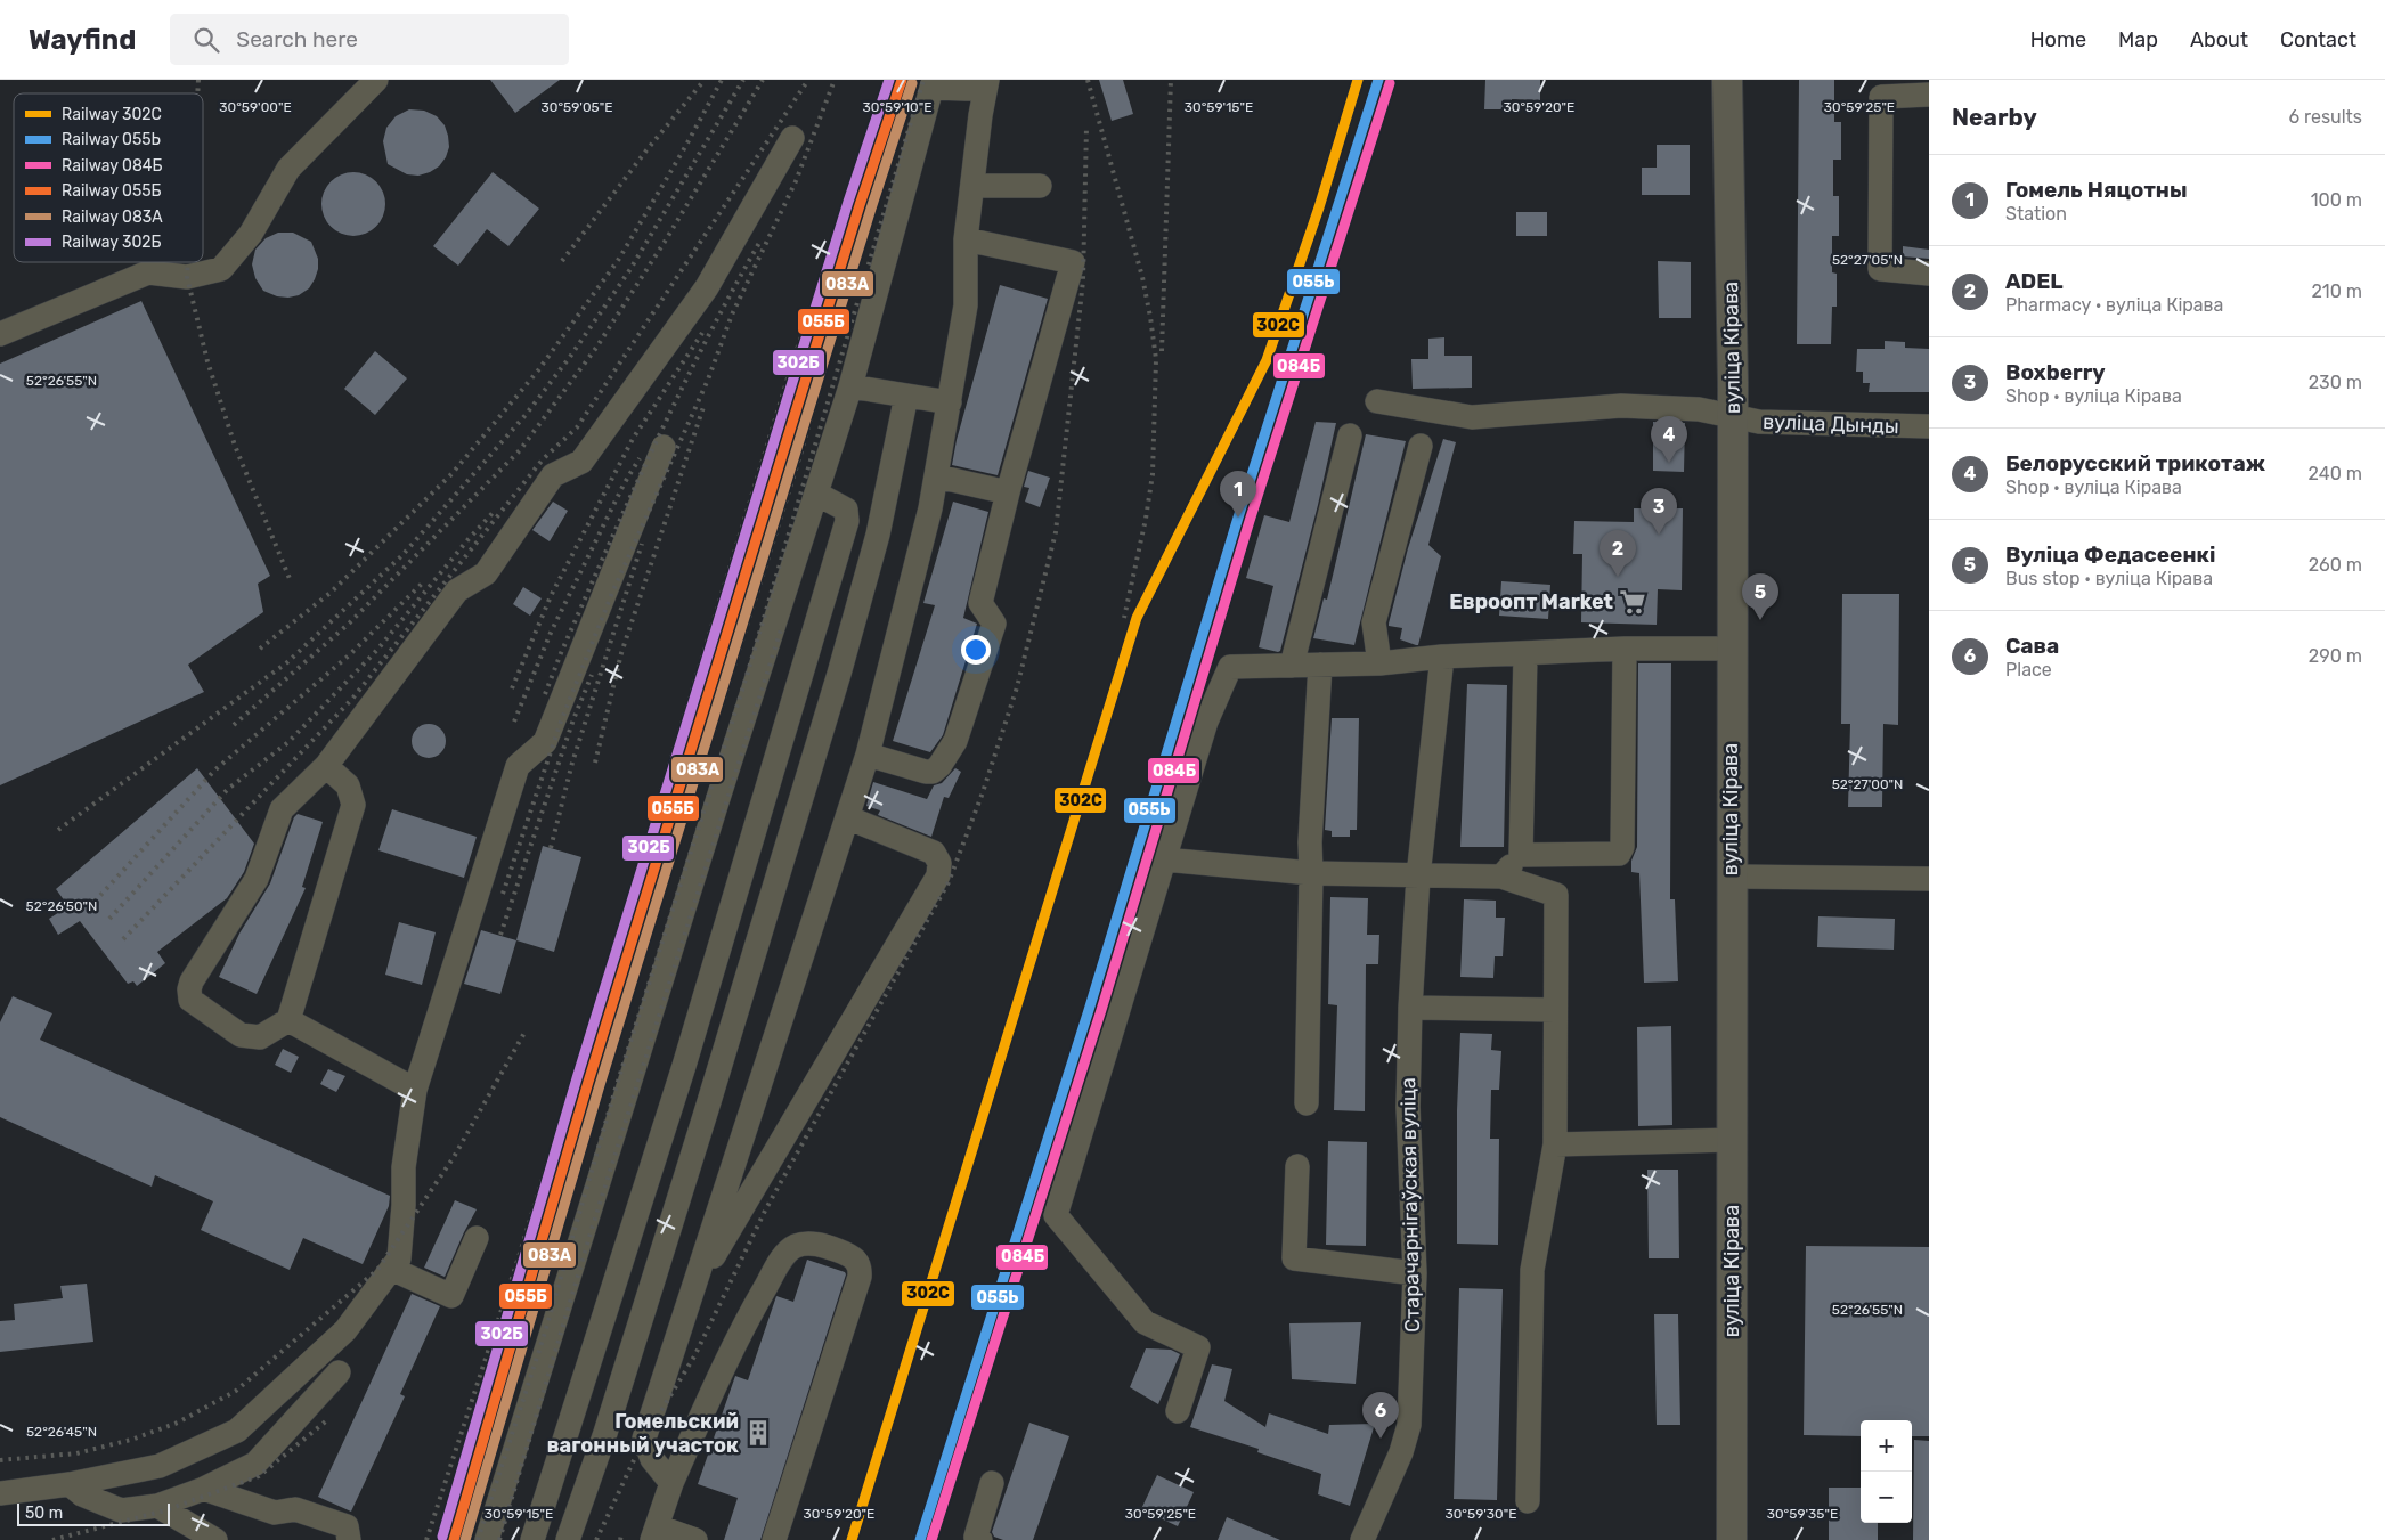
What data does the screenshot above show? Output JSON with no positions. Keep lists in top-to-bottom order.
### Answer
{
  "streets": {
    "main road": ["вуліца Кірава"],
    "street": ["вуліца Дынды", "Старачарнігаўская вуліца"]
  },
  "crossings": [
    ["вуліца Кірава", "вуліца Дынды"]
  ],
  "places": {
    "supermarket": ["Евроопт Market"],
    "building": ["Гомельский вагонный участок"]
  },
  "lines": [
    "rail line 302С",
    "rail line 055Ь",
    "rail line 055Б",
    "rail line 302Б",
    "rail line 084Б",
    "rail line 083А"
  ],
  "legend": [
    "Railway 302С",
    "Railway 055Ь",
    "Railway 084Б",
    "Railway 055Б",
    "Railway 083А",
    "Railway 302Б"
  ],
  "scale_bar": "50 m",
  "page": {
    "header": "Wayfind",
    "search": "Search here",
    "nav": [
      "Home",
      "Map",
      "About",
      "Contact"
    ],
    "heading": ["Nearby", "6 results"],
    "list": [
      {
        "mark": "1",
        "name": "Гомель Няцотны",
        "note": "Station",
        "value": "100 m"
      },
      {
        "mark": "2",
        "name": "ADEL",
        "note": "Pharmacy · вуліца Кірава",
        "value": "210 m"
      },
      {
        "mark": "3",
        "name": "Boxberry",
        "note": "Shop · вуліца Кірава",
        "value": "230 m"
      },
      {
        "mark": "4",
        "name": "Белорусский трикотаж",
        "note": "Shop · вуліца Кірава",
        "value": "240 m"
      },
      {
        "mark": "5",
        "name": "Вуліца Федасеенкі",
        "note": "Bus stop · вуліца Кірава",
        "value": "260 m"
      },
      {
        "mark": "6",
        "name": "Сава",
        "note": "Place",
        "value": "290 m"
      }
    ],
    "pins": [
      "4",
      "1",
      "3",
      "2",
      "5",
      "6"
    ],
    "map_buttons": ["+", "−"],
    "scale": "50 m"
  },
  "coordinates": [
    "30°59'00\"E",
    "30°59'05\"E",
    "30°59'10\"E",
    "30°59'15\"E",
    "30°59'20\"E",
    "30°59'25\"E",
    "52°27'05\"N",
    "52°26'55\"N",
    "52°27'00\"N",
    "52°26'50\"N",
    "52°26'45\"N",
    "30°59'30\"E",
    "30°59'35\"E"
  ]
}
